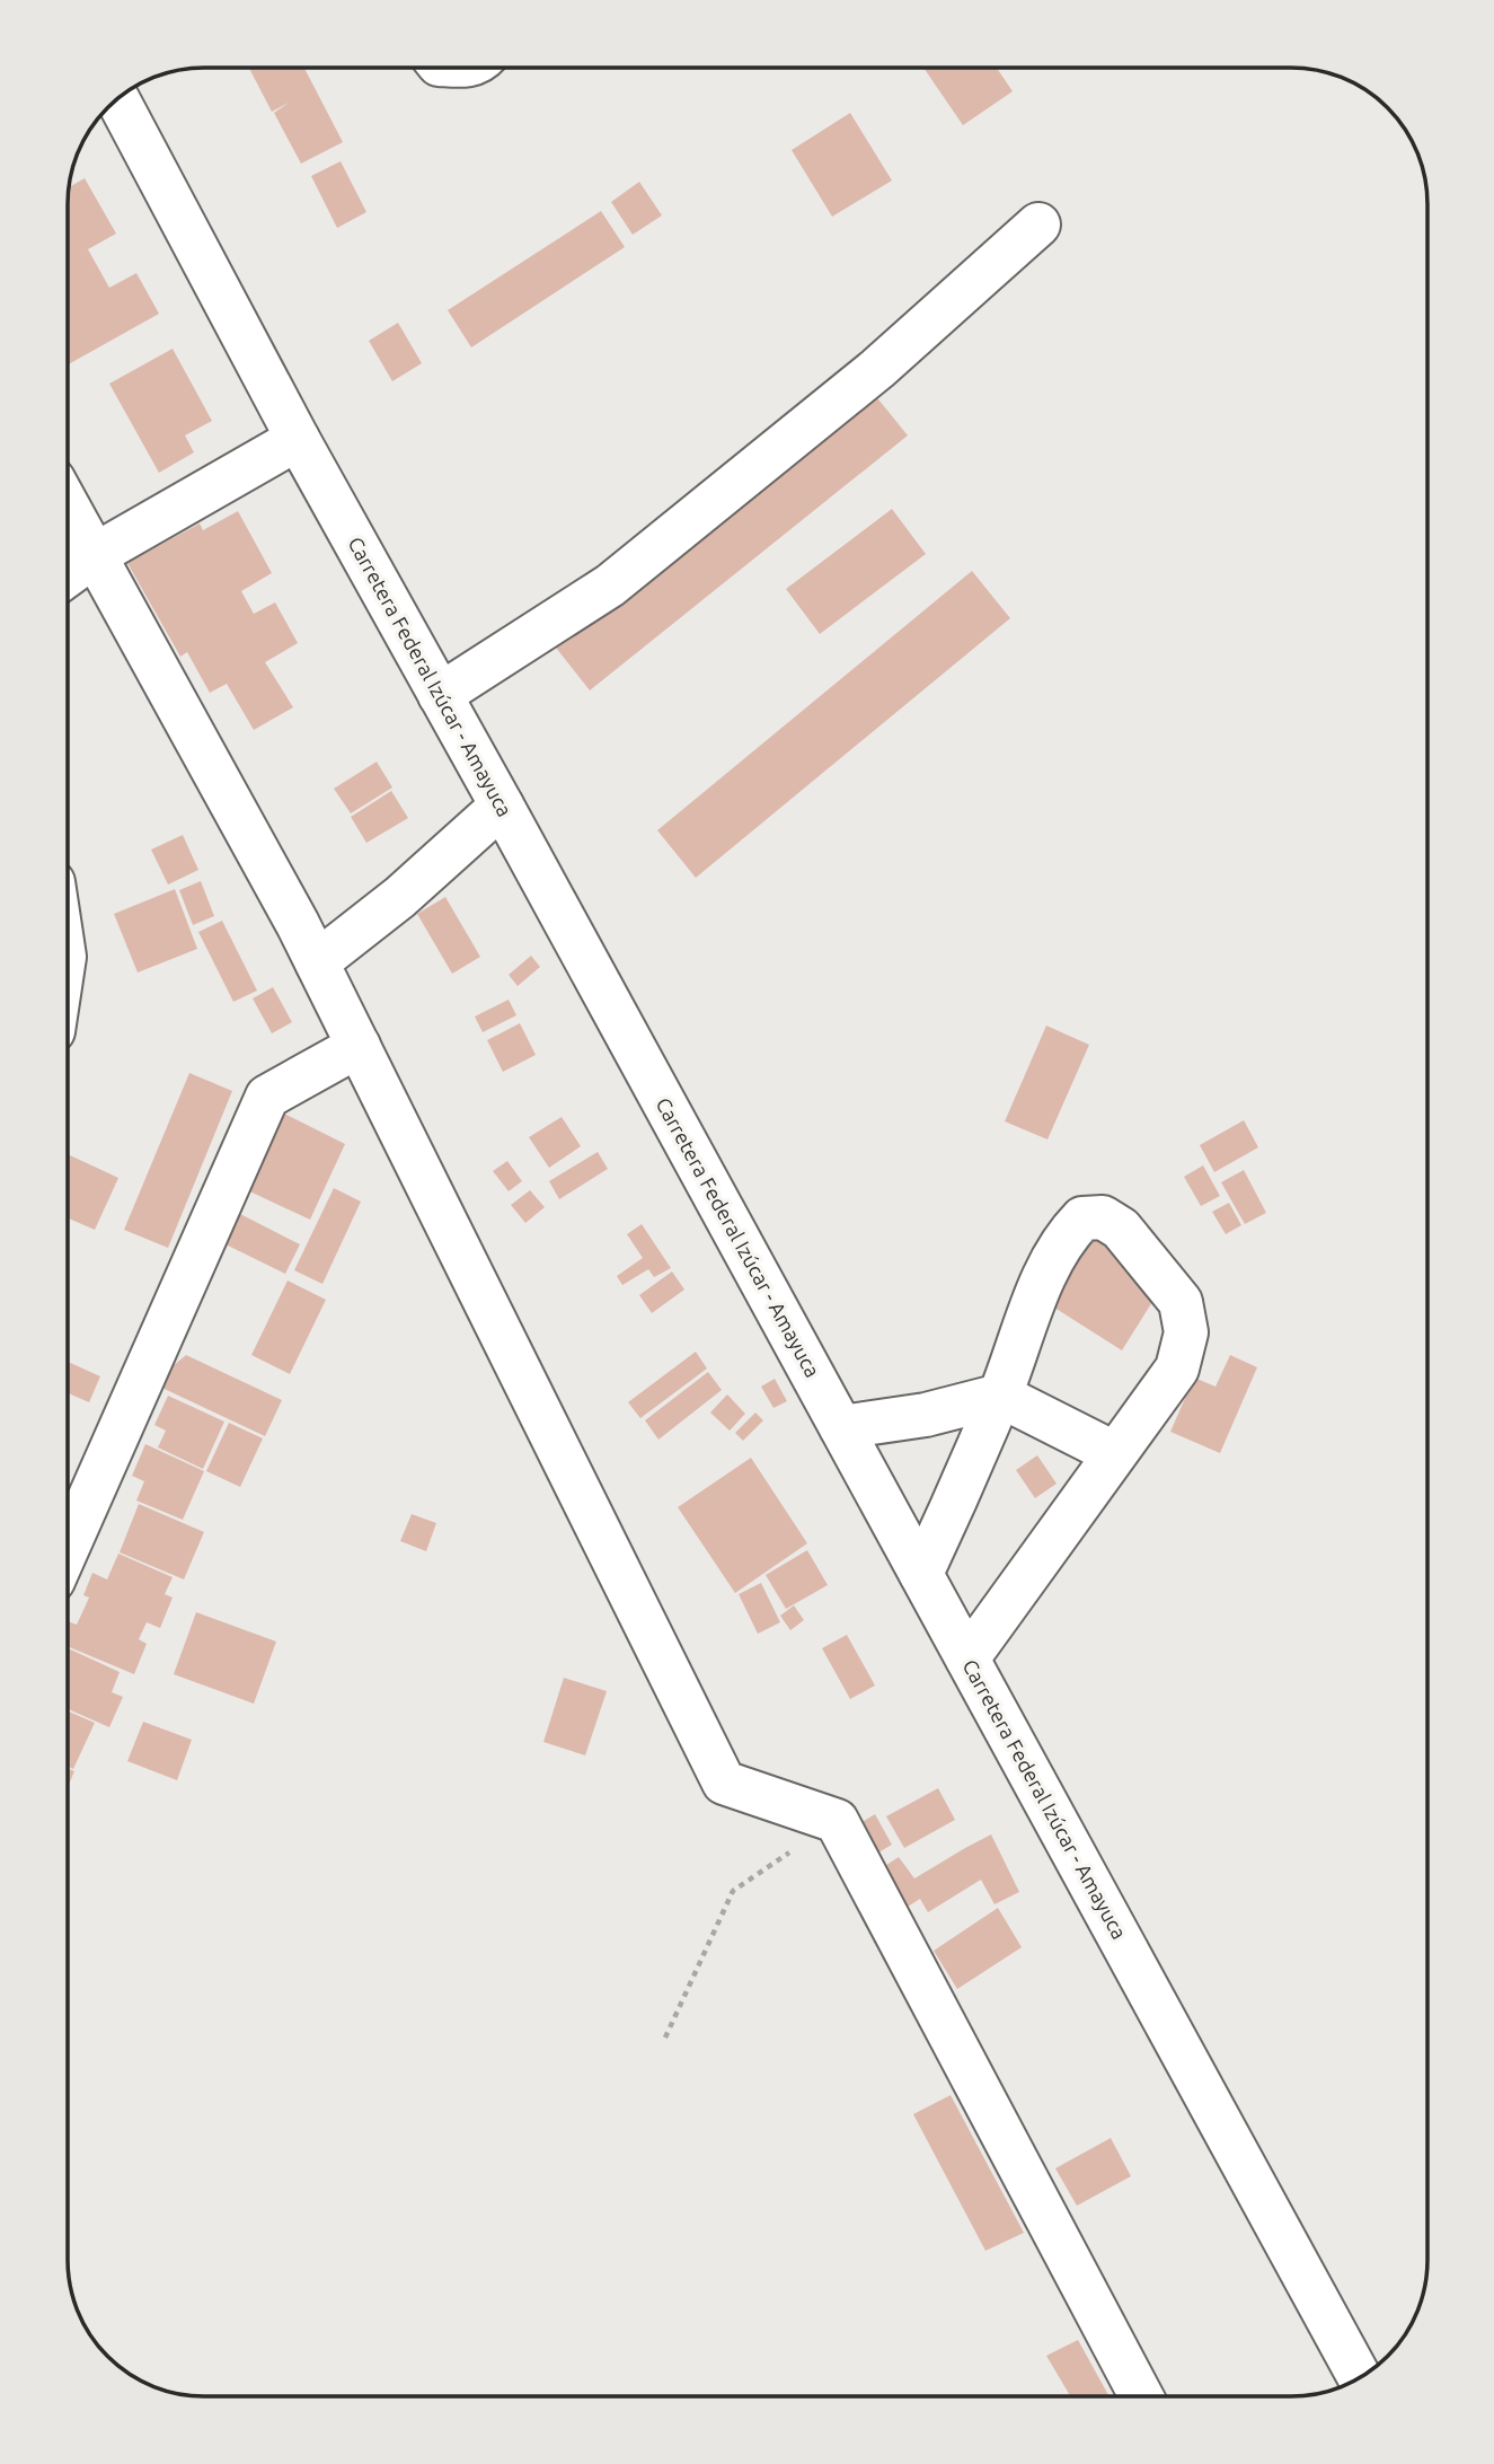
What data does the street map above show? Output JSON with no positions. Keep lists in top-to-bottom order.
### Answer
{
  "streets": {
    "street": ["Carretera Federal Izúcar - Amayuca"]
  }
}
